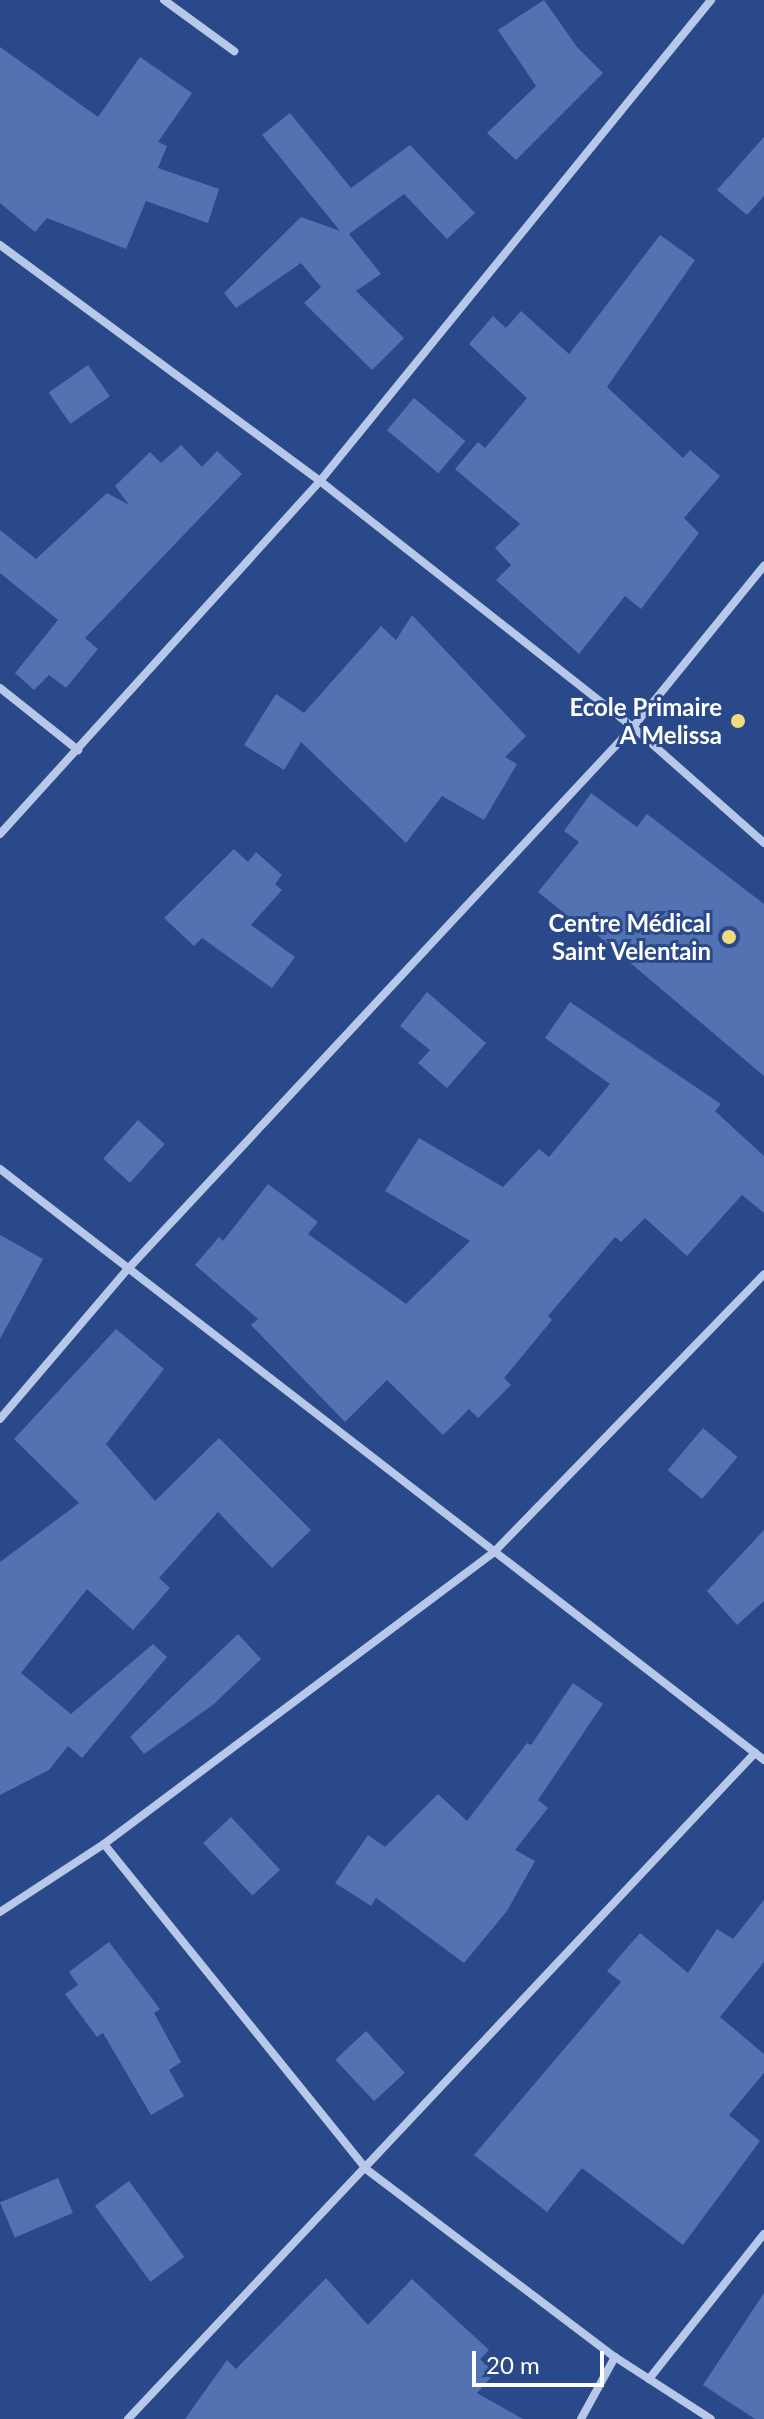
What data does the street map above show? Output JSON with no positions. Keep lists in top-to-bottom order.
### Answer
{
  "places": ["Ecole Primaire A Melissa", "Centre Médical Saint Velentain"],
  "scale_bar": "20 m"
}
